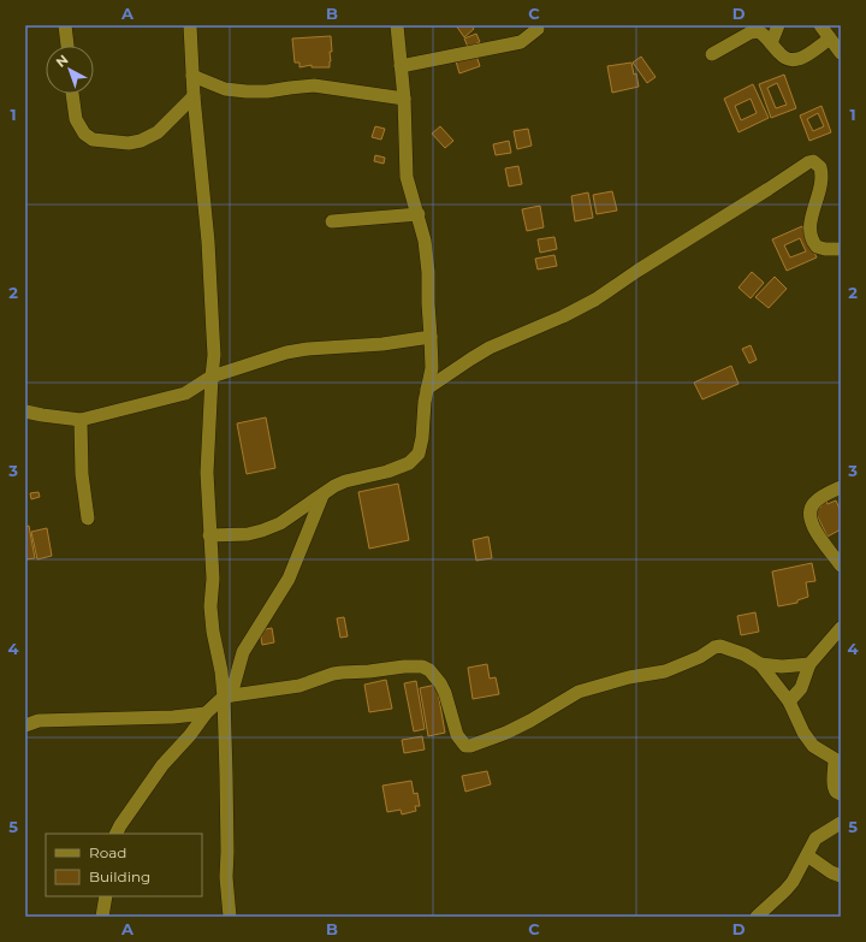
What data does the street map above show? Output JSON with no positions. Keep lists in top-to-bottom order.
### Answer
{
  "legend": ["Road", "Building"],
  "north": "top left",
  "grid": {
    "columns": [
      "A",
      "B",
      "C",
      "D"
    ],
    "rows": [
      "1",
      "2",
      "3",
      "4",
      "5"
    ]
  }
}
